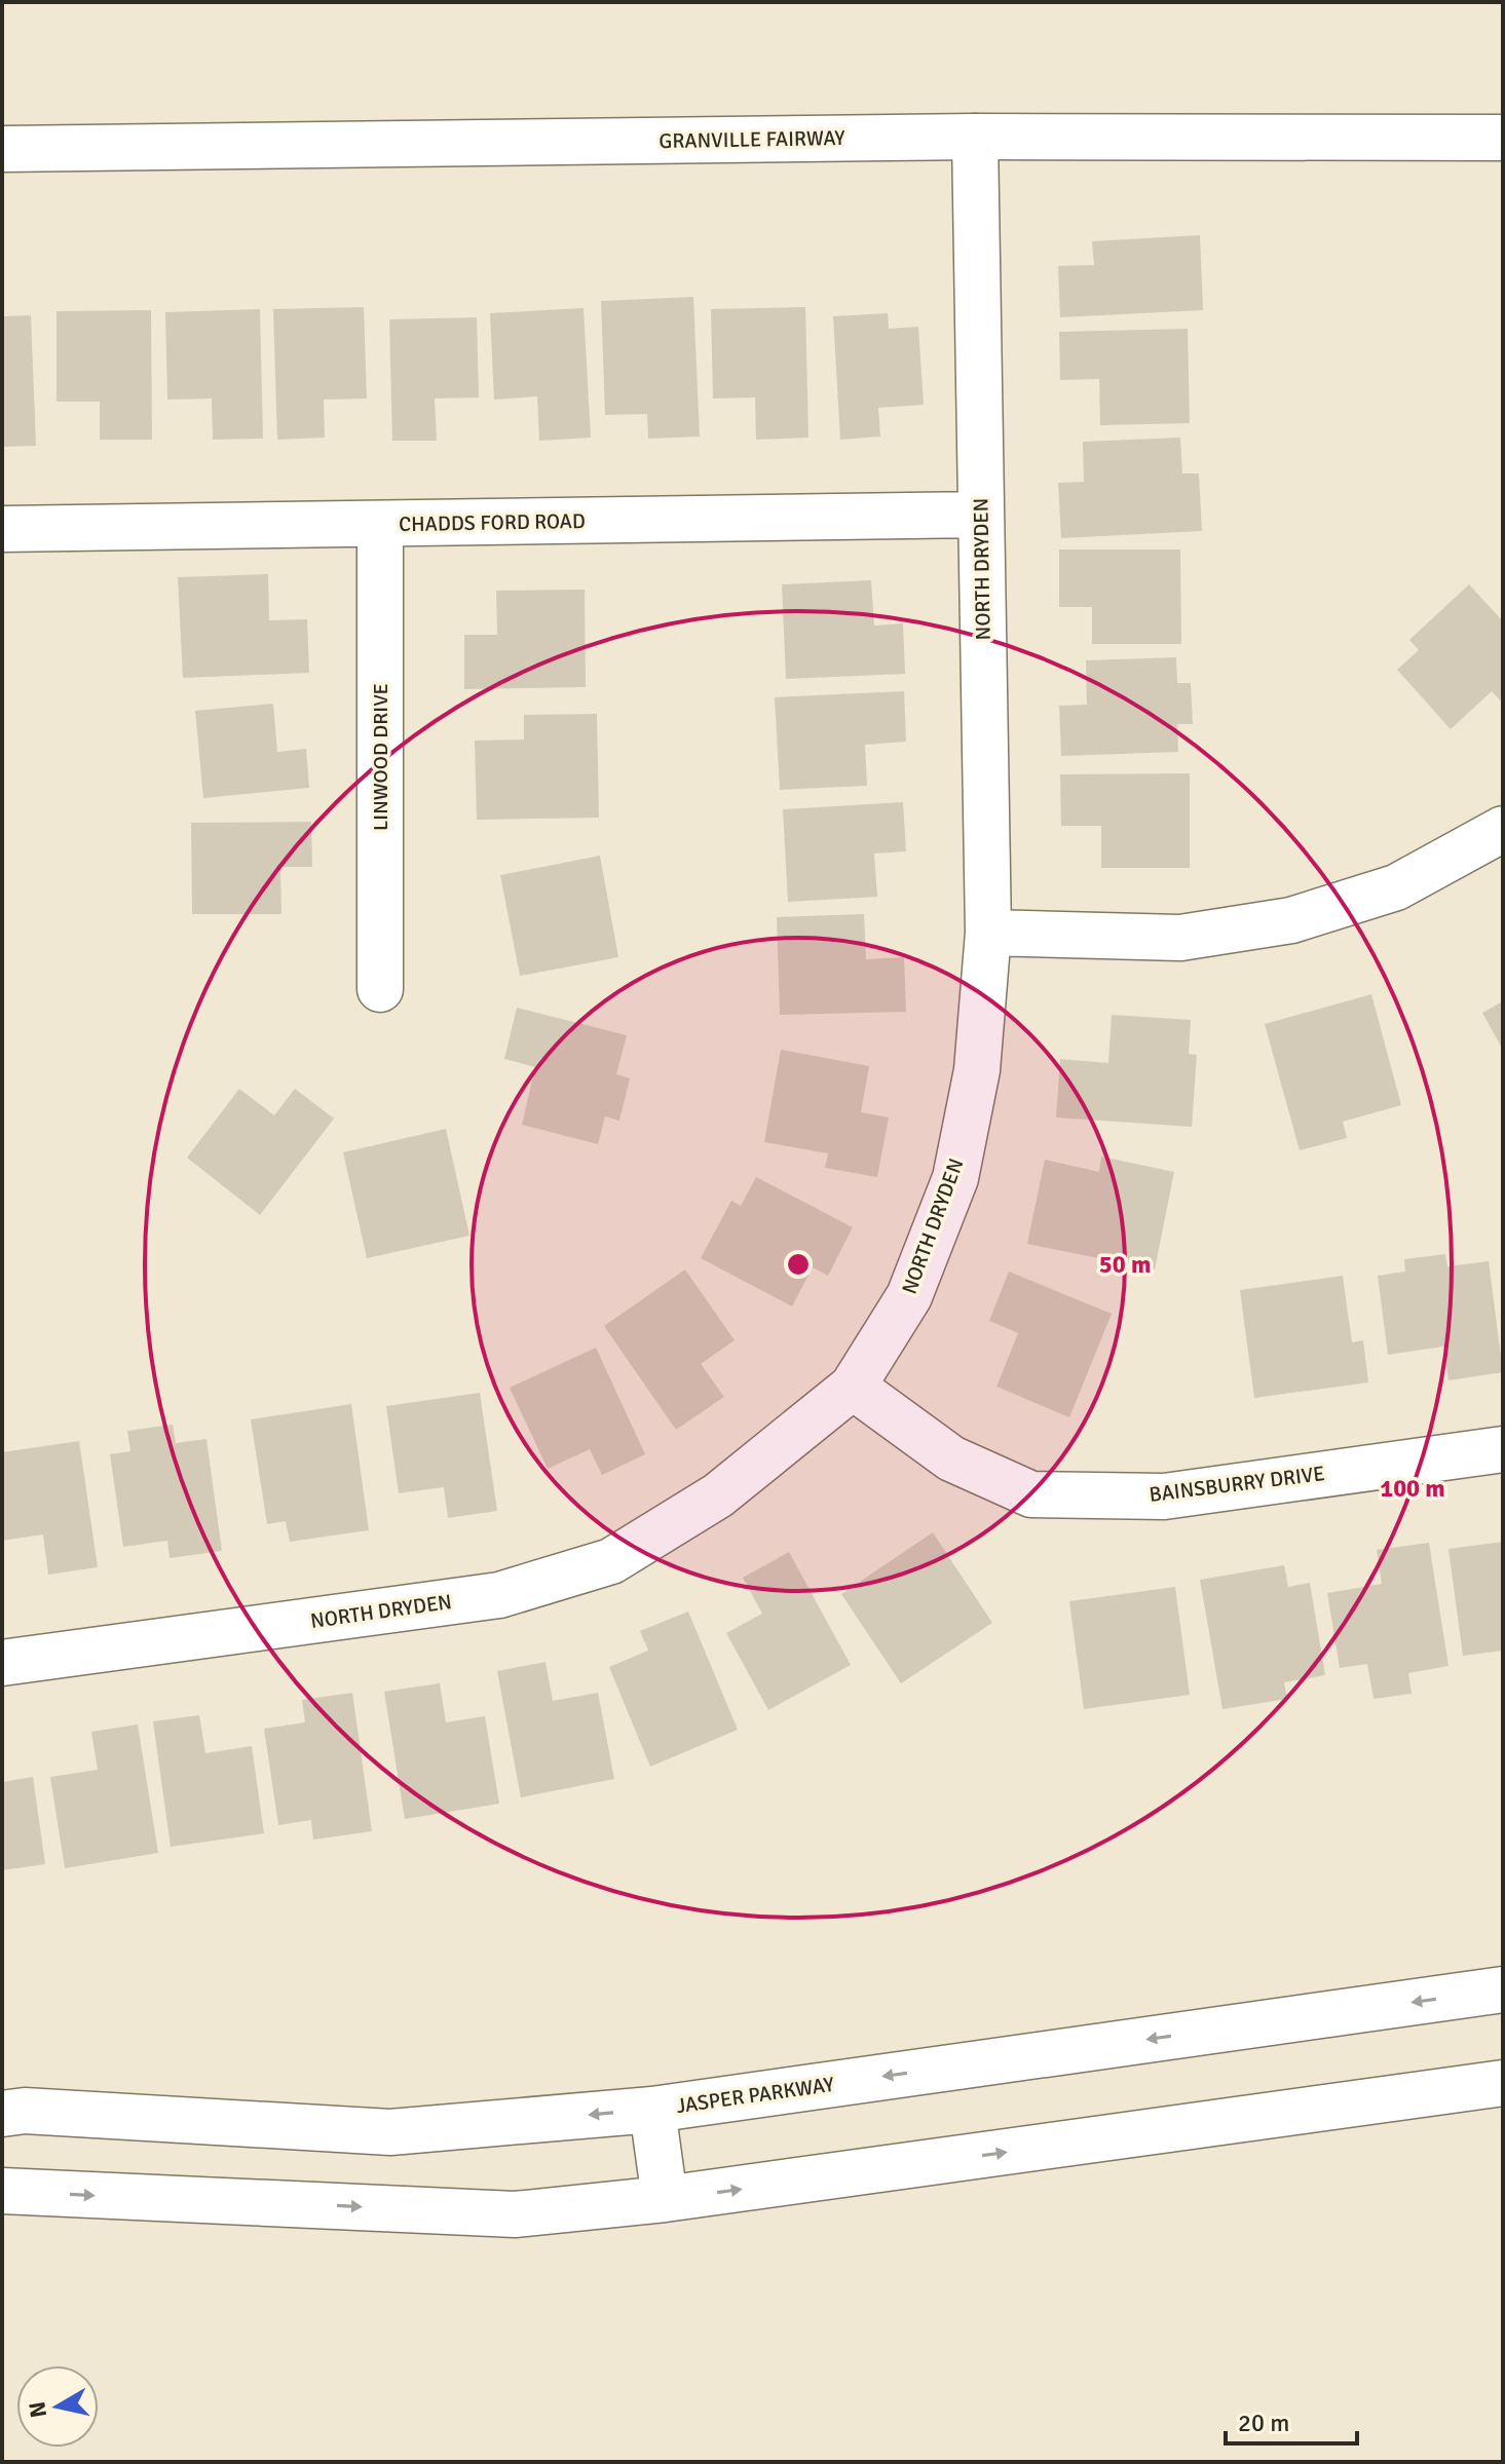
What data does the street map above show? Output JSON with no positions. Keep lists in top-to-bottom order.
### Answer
{
  "streets": {
    "street": [
      "GRANVILLE FAIRWAY",
      "CHADDS FORD ROAD",
      "NORTH DRYDEN",
      "LINWOOD DRIVE",
      "BAINSBURRY DRIVE",
      "JASPER PARKWAY"
    ]
  },
  "crossings": [
    ["GRANVILLE FAIRWAY", "NORTH DRYDEN"],
    ["CHADDS FORD ROAD", "NORTH DRYDEN"],
    ["CHADDS FORD ROAD", "LINWOOD DRIVE"],
    ["NORTH DRYDEN", "BAINSBURRY DRIVE"]
  ],
  "scale_bar": "20 m",
  "north": "left",
  "rings": ["50 m", "100 m"]
}
